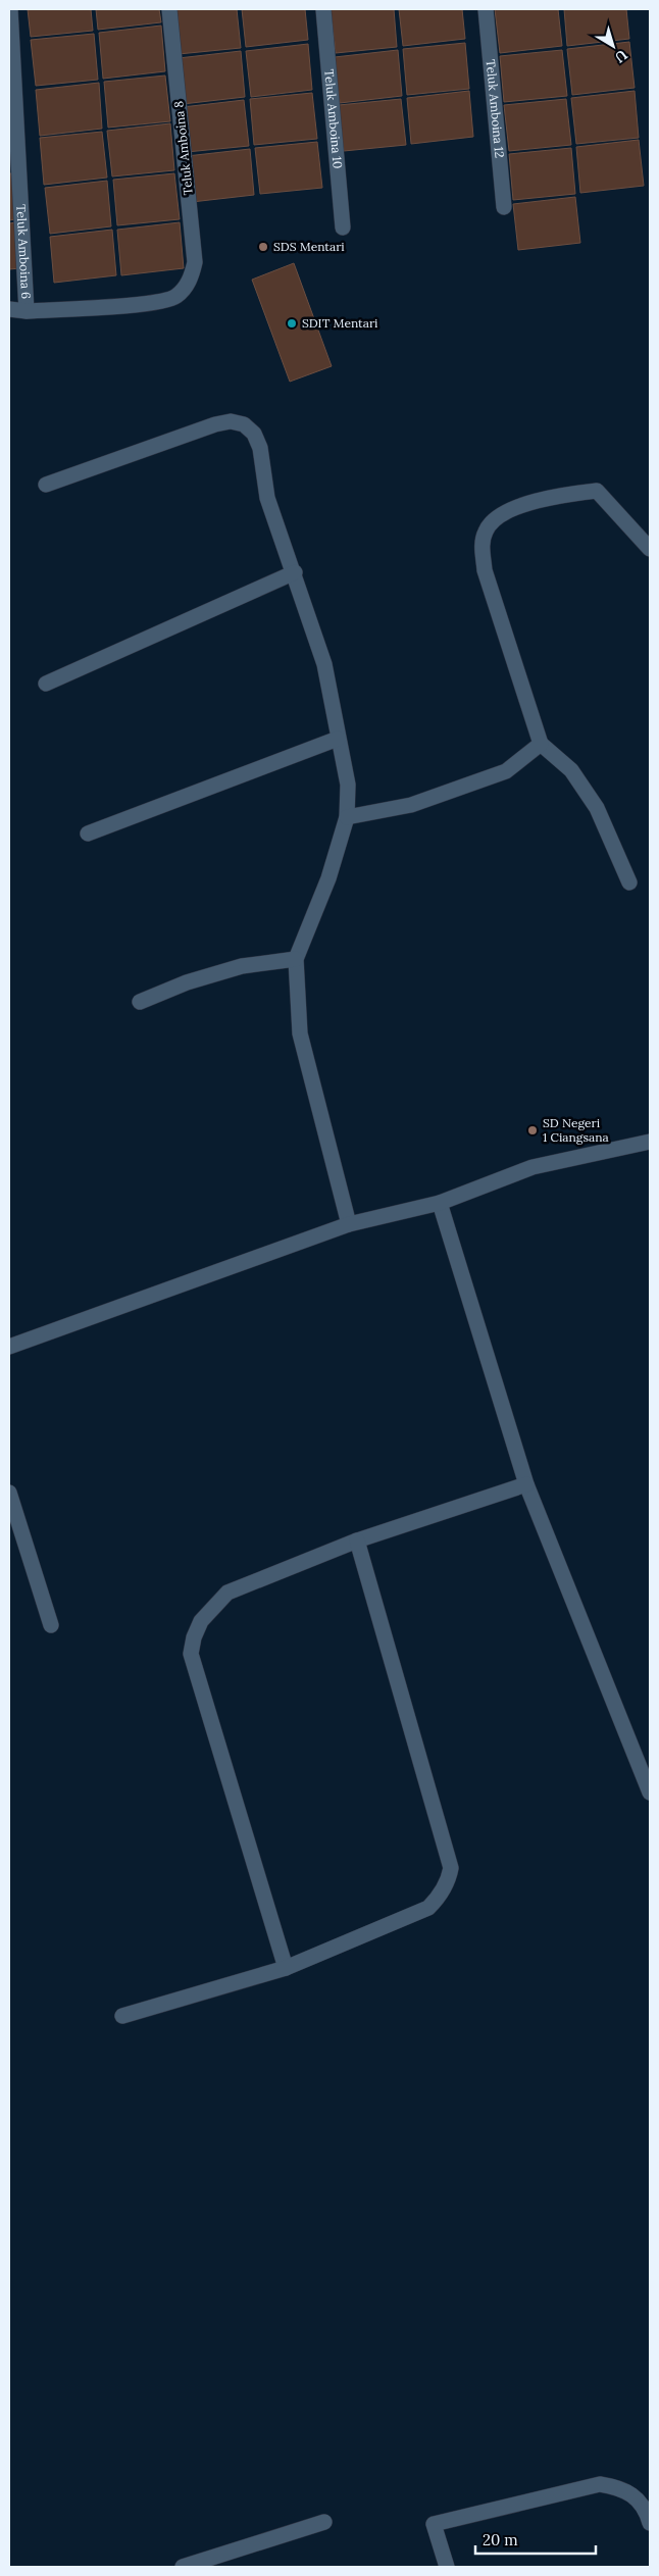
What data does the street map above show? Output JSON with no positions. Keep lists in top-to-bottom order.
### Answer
{
  "streets": {
    "street": [
      "Teluk Amboina 12",
      "Teluk Amboina 10",
      "Teluk Amboina 8",
      "Teluk Amboina 6"
    ]
  },
  "crossings": [
    ["Teluk Amboina 8", "Teluk Amboina 6"]
  ],
  "places": ["SDS Mentari", "SDIT Mentari", "SD Negeri 1 Ciangsana"],
  "scale_bar": "20 m",
  "north": "bottom right"
}
